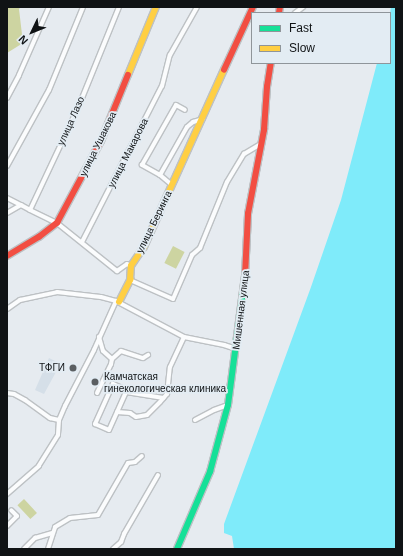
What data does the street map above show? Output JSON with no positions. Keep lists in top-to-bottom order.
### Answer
{
  "streets": {
    "street": [
      "улица Лазо",
      "улица Ушакова",
      "улица Макарова",
      "улица Беринга",
      "Мишенная улица"
    ]
  },
  "places": ["ТФГИ", "Камчатская гинекологическая клиника"],
  "legend": ["Fast", "Slow"],
  "north": "bottom left"
}
